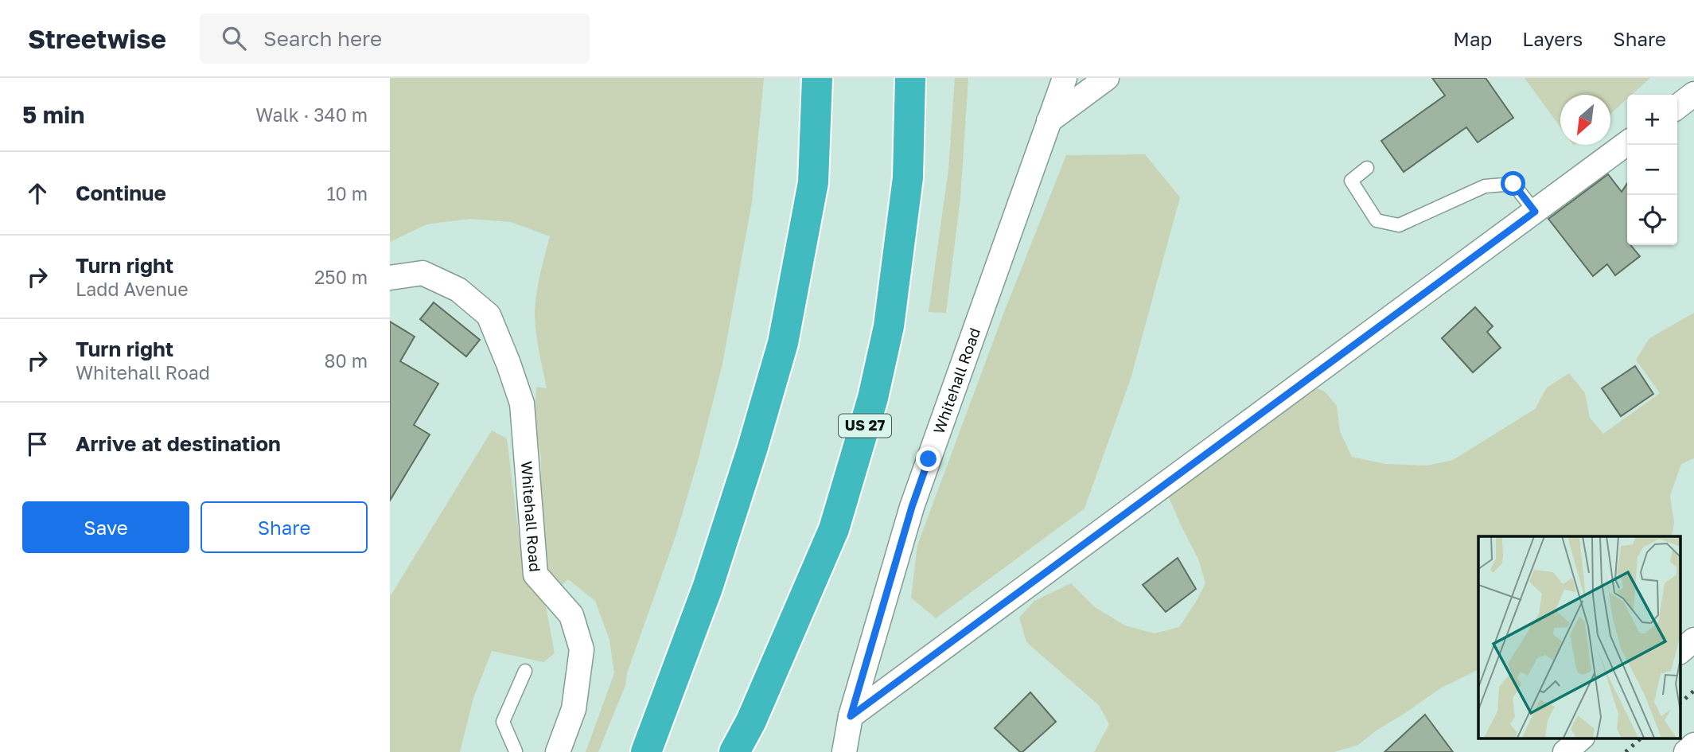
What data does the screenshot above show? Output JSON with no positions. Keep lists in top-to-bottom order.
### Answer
{
  "streets": {
    "highway": ["US 27"],
    "street": ["Whitehall Road"]
  },
  "north": "bottom left",
  "page": {
    "header": "Streetwise",
    "search": "Search here",
    "nav": ["Map", "Layers", "Share"],
    "heading": ["5 min", "Walk · 340 m"],
    "map_buttons": ["+", "−"],
    "list": [
      ["Continue", "10 m"],
      ["Turn right", "Ladd Avenue", "250 m"],
      ["Turn right", "Whitehall Road", "80 m"],
      "Arrive at destination"
    ],
    "buttons": ["Save", "Share"]
  }
}
